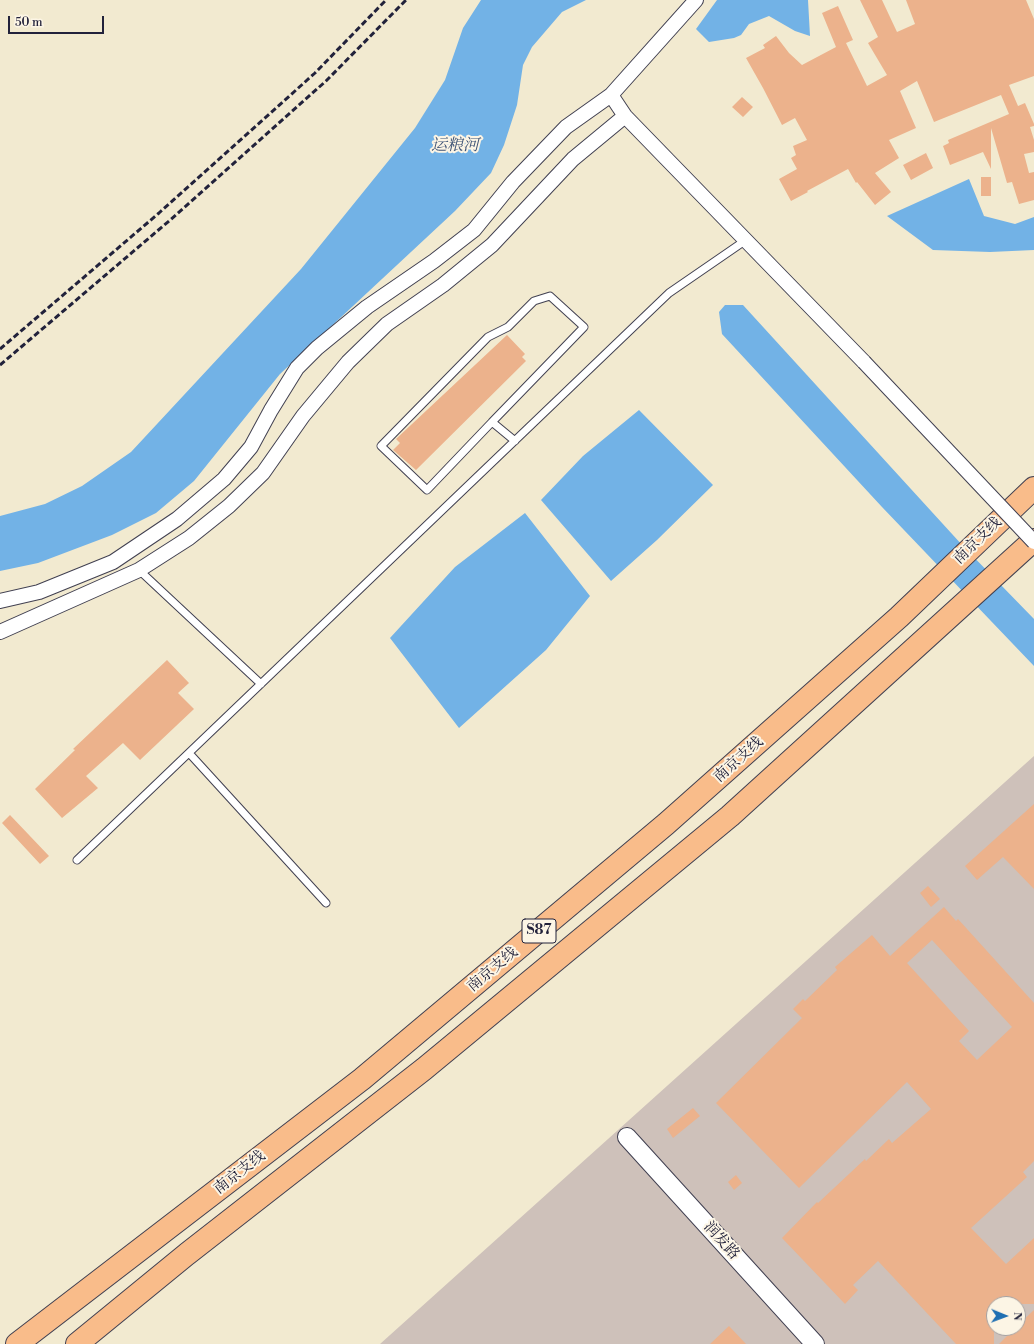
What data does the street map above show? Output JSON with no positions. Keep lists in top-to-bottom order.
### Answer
{
  "streets": {
    "highway": ["南京支线", "S87"],
    "street": ["润发路"]
  },
  "water": ["运粮河"],
  "scale_bar": "50 m",
  "north": "right"
}
